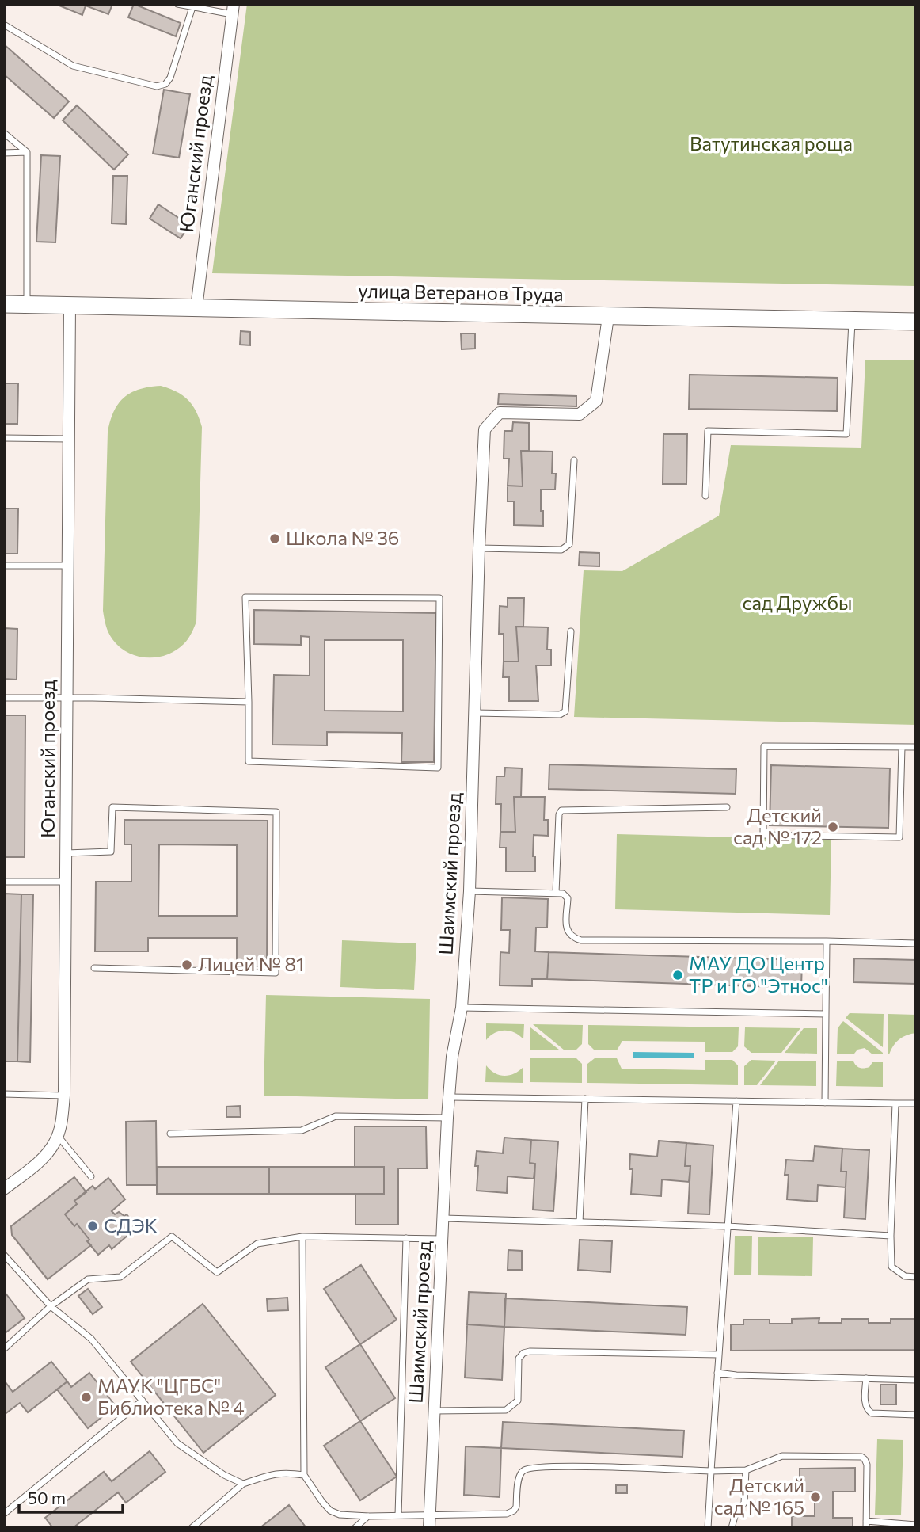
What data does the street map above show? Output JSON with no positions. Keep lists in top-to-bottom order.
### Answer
{
  "streets": {
    "main road": ["улица Ветеранов Труда"],
    "street": ["Юганский проезд", "Шаимский проезд"]
  },
  "crossings": [
    ["Юганский проезд", "улица Ветеранов Труда"],
    ["улица Ветеранов Труда", "Шаимский проезд"]
  ],
  "parks": ["Ватутинская роща", "сад Дружбы"],
  "places": [
    "Школа № 36",
    "Детский сад № 172",
    "Лицей № 81",
    "МАУ ДО Центр ТР и ГО \"Этнос\"",
    "СДЭК",
    "МАУК \"ЦГБС\" Библиотека № 4",
    "Детский сад № 165"
  ],
  "scale_bar": "50 m"
}
